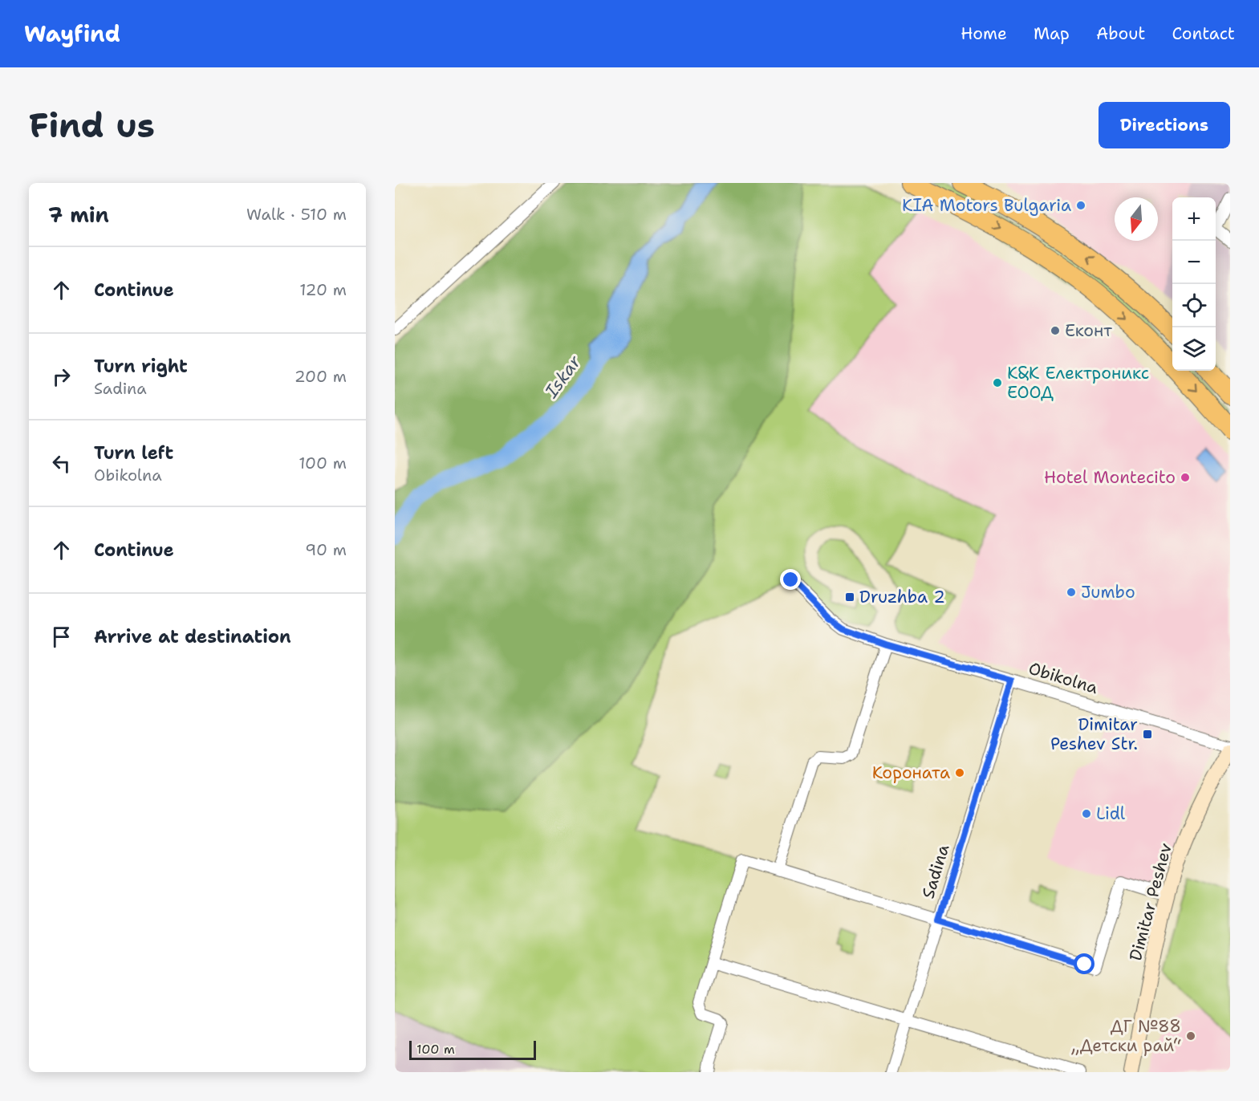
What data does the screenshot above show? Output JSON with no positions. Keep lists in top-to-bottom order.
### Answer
{
  "streets": {
    "main road": ["Dimitar Peshev"],
    "street": ["Obikolna", "Sadina"]
  },
  "crossings": [
    ["Obikolna", "Sadina"]
  ],
  "water": ["Iskar"],
  "places": {
    "other": [
      "KIA Motors Bulgaria",
      "Еконт",
      "K&K Електроникс ЕООД",
      "Hotel Montecito",
      "Jumbo",
      "Короната",
      "Lidl",
      "ДГ №88 „Детски рай“"
    ],
    "transit": ["Druzhba 2", "Dimitar Peshev Str."]
  },
  "scale_bar": "100 m",
  "north": "bottom",
  "page": {
    "header": "Wayfind",
    "nav": [
      "Home",
      "Map",
      "About",
      "Contact"
    ],
    "buttons": "Directions",
    "title": "Find us",
    "heading": ["7 min", "Walk · 510 m"],
    "map_buttons": ["+", "−"],
    "list": [
      ["Continue", "120 m"],
      ["Turn right", "Sadina", "200 m"],
      ["Turn left", "Obikolna", "100 m"],
      ["Continue", "90 m"],
      "Arrive at destination"
    ],
    "scale": "100 m"
  }
}
